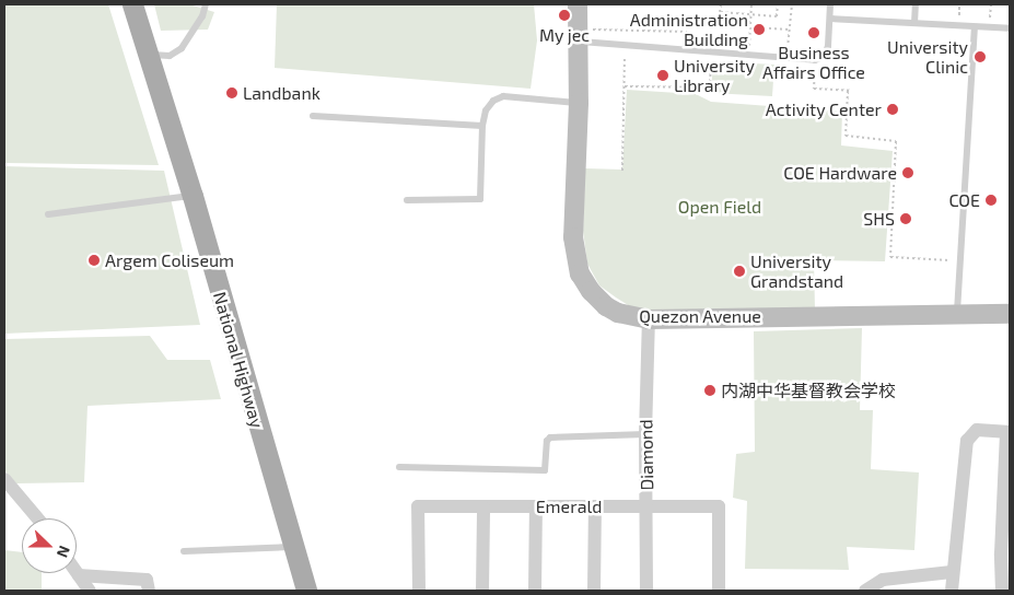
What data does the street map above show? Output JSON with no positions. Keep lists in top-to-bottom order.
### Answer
{
  "streets": {
    "main road": ["Quezon Avenue", "National Highway"],
    "street": ["Diamond", "Emerald"]
  },
  "crossings": [
    ["Quezon Avenue", "Diamond"],
    ["Diamond", "Emerald"]
  ],
  "parks": ["Open Field"],
  "places": [
    "My jec",
    "Administration Building",
    "Business Affairs Office",
    "University Clinic",
    "University Library",
    "Landbank",
    "Activity Center",
    "COE Hardware",
    "COE",
    "SHS",
    "Argem Coliseum",
    "University Grandstand",
    "内湖中华基督教会学校"
  ],
  "north": "right"
}
